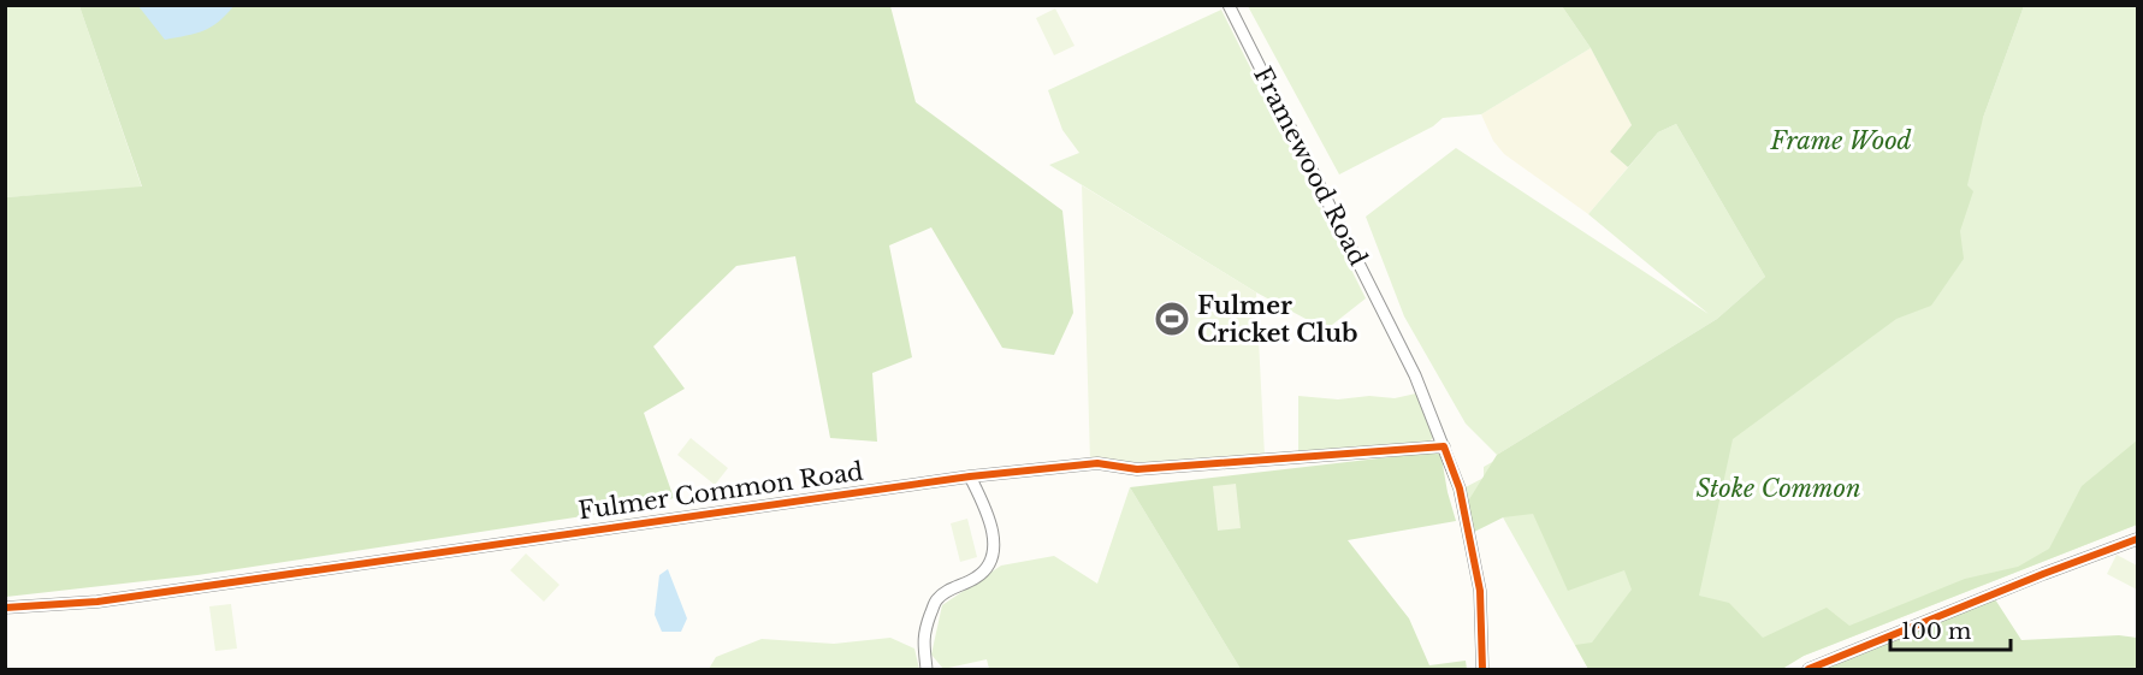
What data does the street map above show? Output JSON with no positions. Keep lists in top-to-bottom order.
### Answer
{
  "streets": {
    "street": ["Framewood Road", "Fulmer Common Road"]
  },
  "crossings": [
    ["Framewood Road", "Fulmer Common Road"]
  ],
  "parks": ["Frame Wood", "Stoke Common"],
  "places": {
    "sports": ["Fulmer Cricket Club"]
  },
  "scale_bar": "100 m"
}
